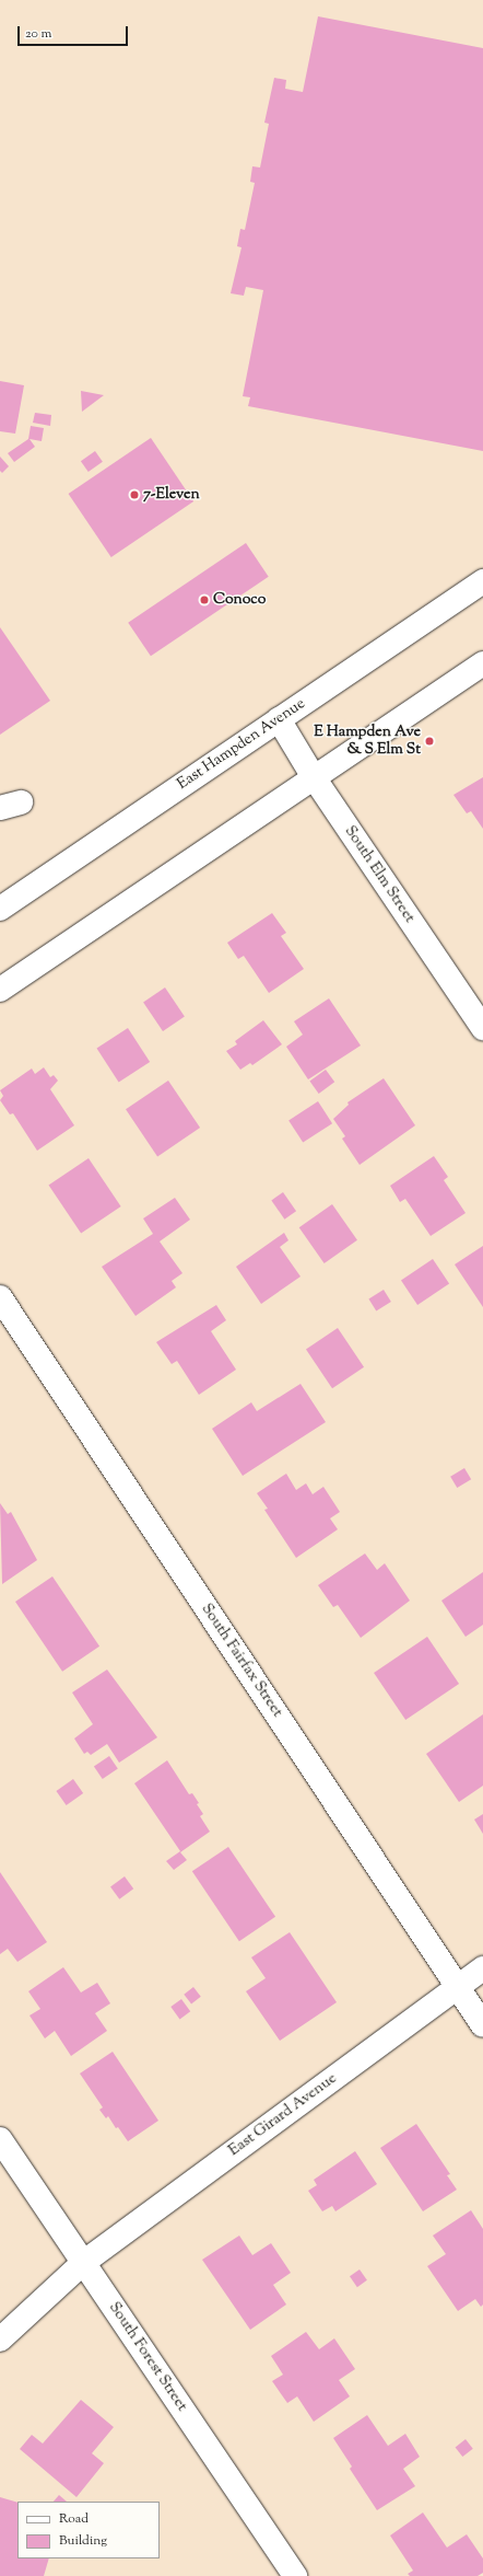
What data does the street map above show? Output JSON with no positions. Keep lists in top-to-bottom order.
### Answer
{
  "streets": {
    "main road": [
      "East Hampden Avenue",
      "South Elm Street",
      "South Fairfax Street",
      "East Girard Avenue",
      "South Forest Street"
    ]
  },
  "crossings": [
    ["East Hampden Avenue", "South Elm Street"],
    ["South Fairfax Street", "East Girard Avenue"],
    ["East Girard Avenue", "South Forest Street"]
  ],
  "places": ["7-Eleven", "Conoco", "E Hampden Ave & S Elm St"],
  "legend": ["Road", "Building"],
  "scale_bar": "20 m"
}
